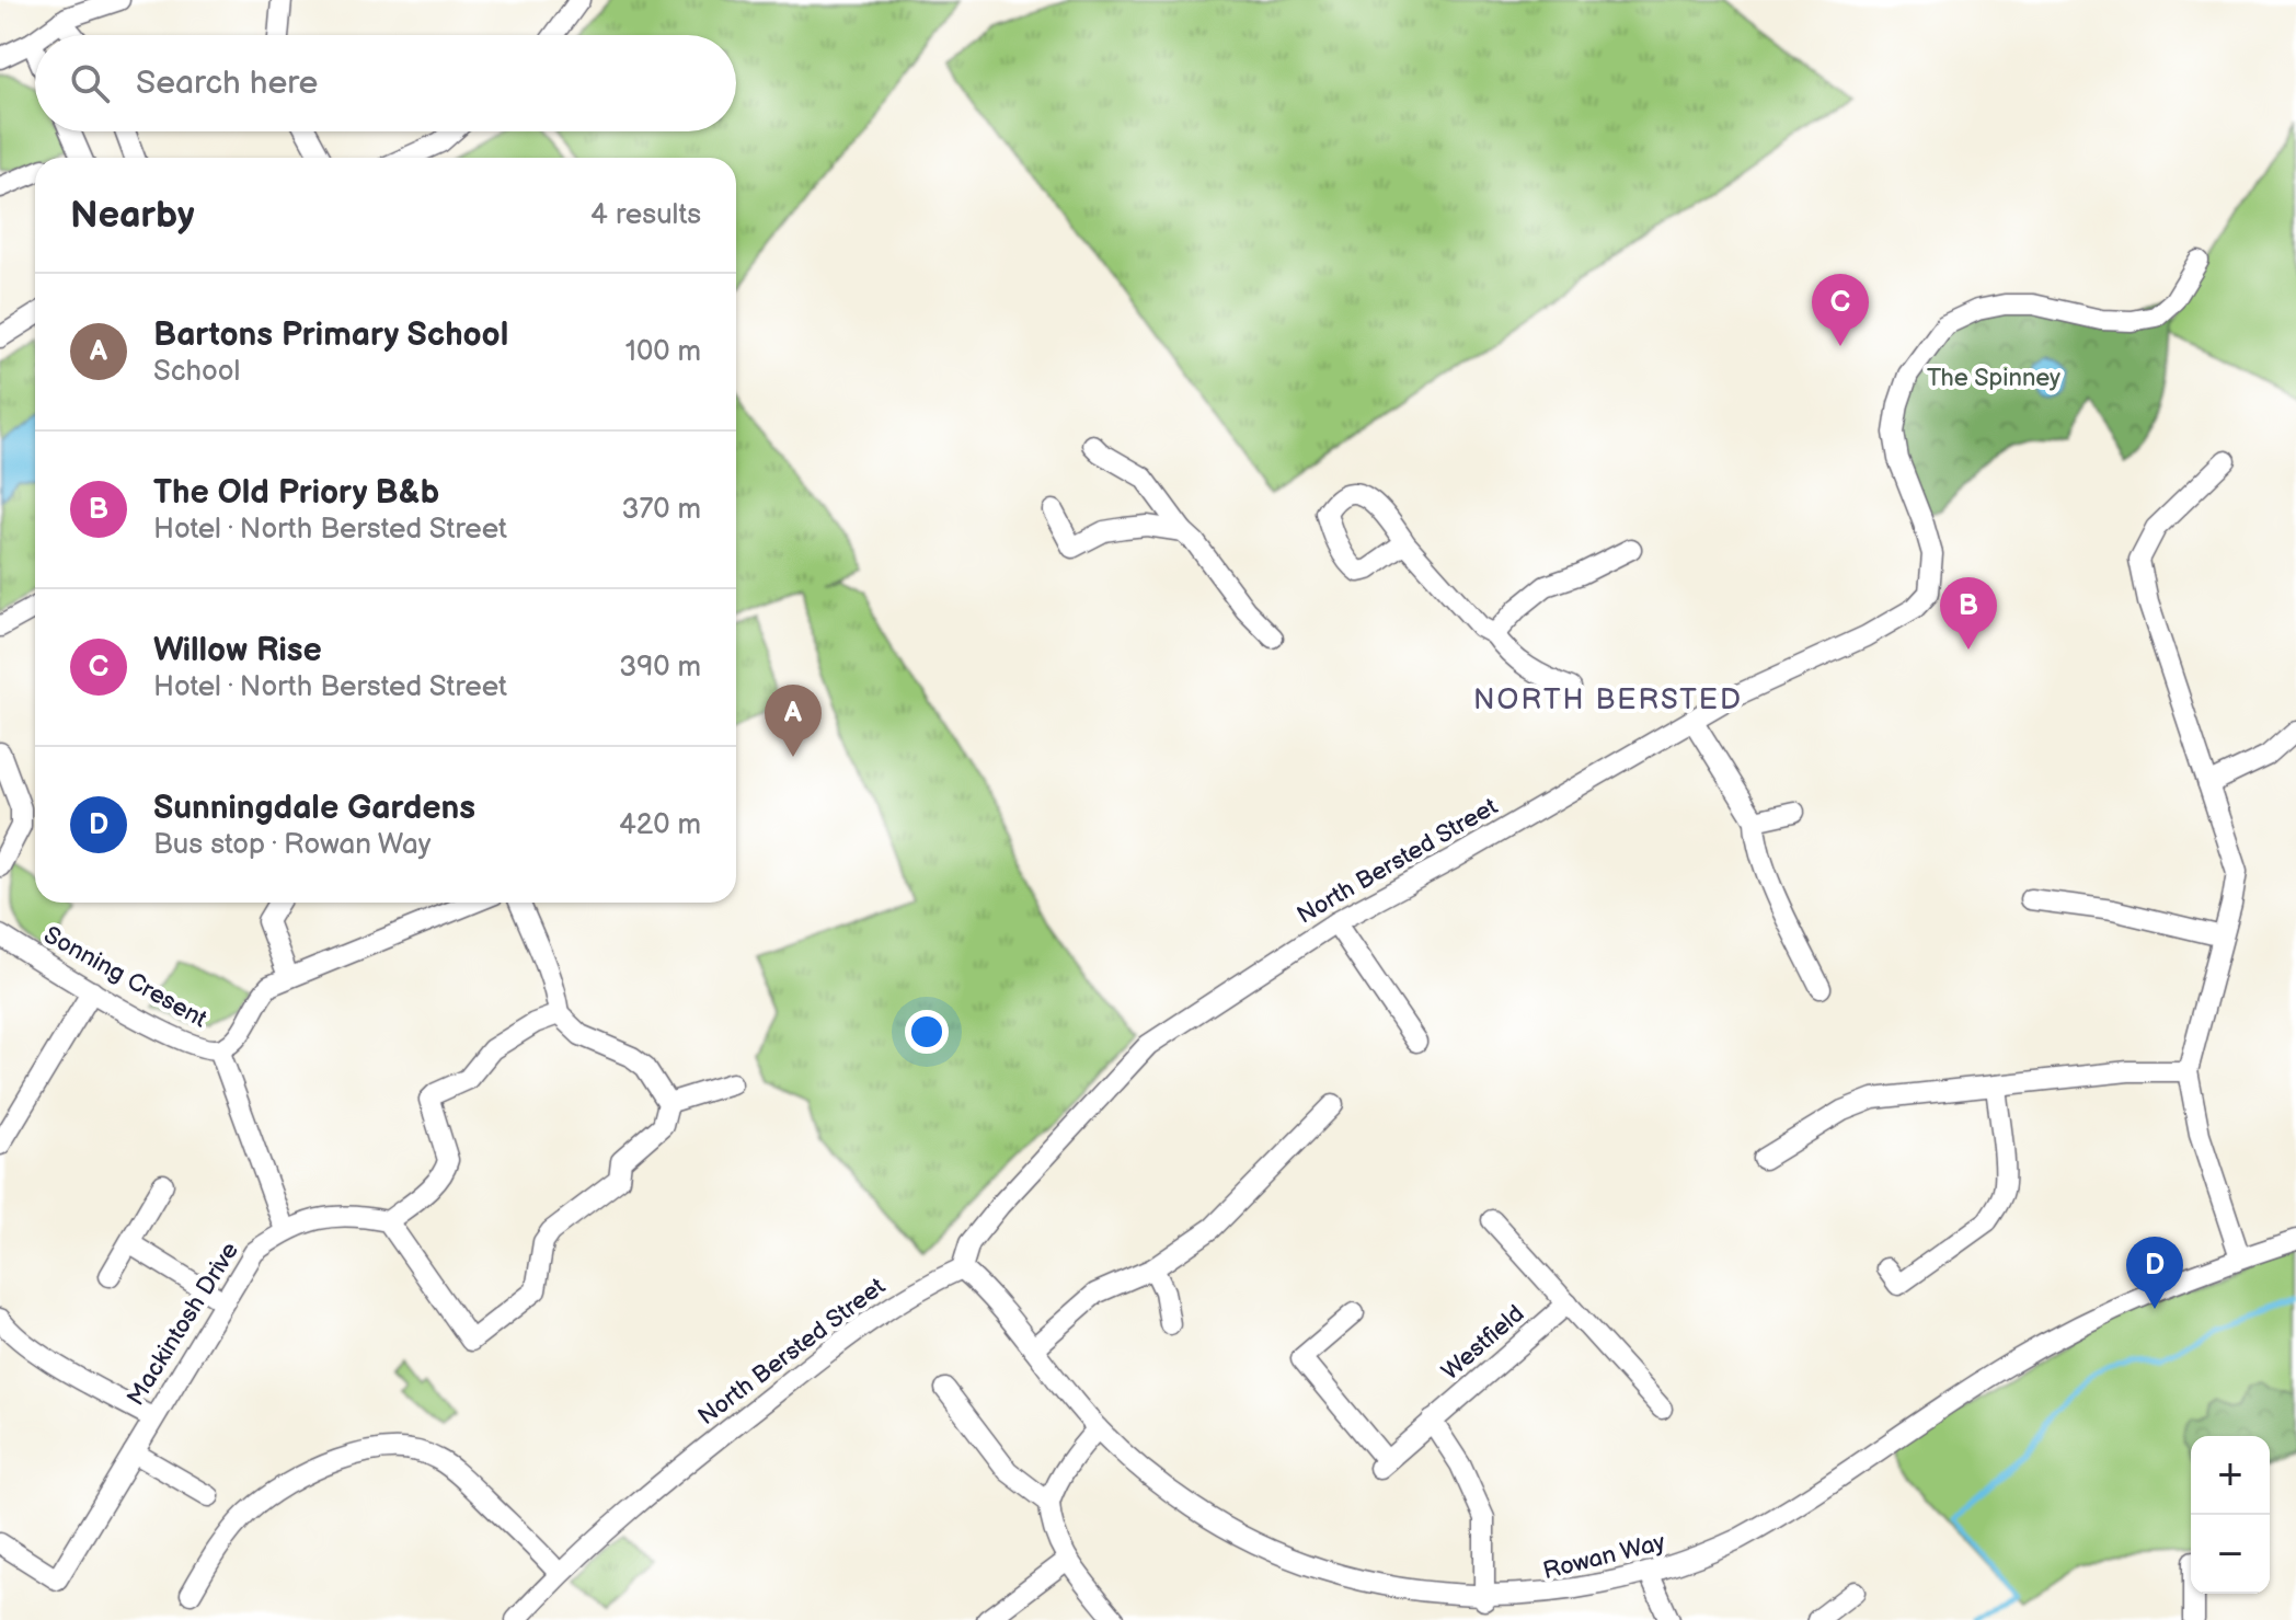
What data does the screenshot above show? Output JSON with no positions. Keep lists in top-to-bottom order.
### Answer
{
  "streets": {
    "street": [
      "North Bersted Street",
      "Sonning Cresent",
      "Mackintosh Drive",
      "Westfield",
      "Rowan Way"
    ]
  },
  "crossings": [
    ["North Bersted Street", "Rowan Way"]
  ],
  "districts": ["NORTH BERSTED"],
  "parks": ["The Spinney"],
  "page": {
    "search": "Search here",
    "heading": ["Nearby", "4 results"],
    "list": [
      {
        "mark": "A",
        "name": "Bartons Primary School",
        "note": "School",
        "value": "100 m"
      },
      {
        "mark": "B",
        "name": "The Old Priory B&b",
        "note": "Hotel · North Bersted Street",
        "value": "370 m"
      },
      {
        "mark": "C",
        "name": "Willow Rise",
        "note": "Hotel · North Bersted Street",
        "value": "390 m"
      },
      {
        "mark": "D",
        "name": "Sunningdale Gardens",
        "note": "Bus stop · Rowan Way",
        "value": "420 m"
      }
    ],
    "pins": [
      "C",
      "B",
      "A",
      "D"
    ],
    "map_buttons": ["+", "−"]
  }
}
